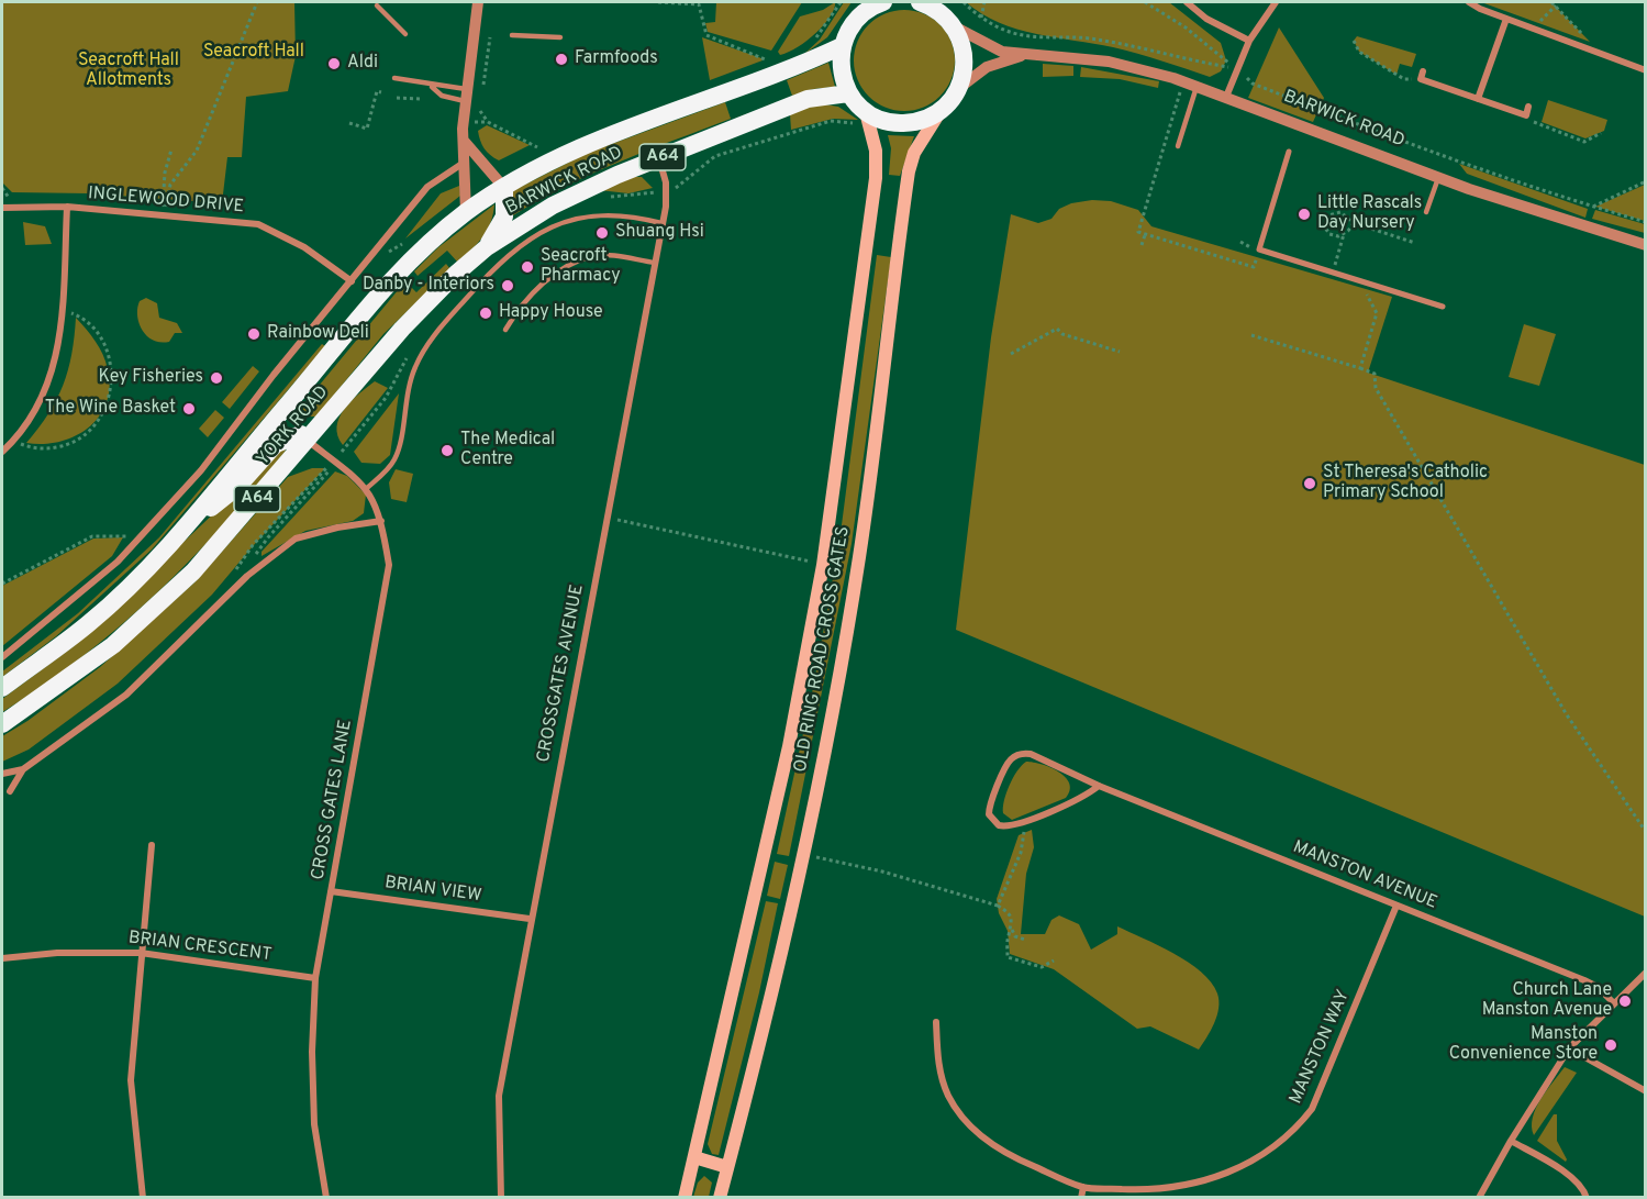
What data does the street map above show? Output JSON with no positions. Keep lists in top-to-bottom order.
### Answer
{
  "streets": {
    "highway": ["BARWICK ROAD", "A64", "YORK ROAD"],
    "main road": ["OLD RING ROAD CROSS GATES"],
    "street": [
      "INGLEWOOD DRIVE",
      "CROSSGATES AVENUE",
      "CROSS GATES LANE",
      "MANSTON AVENUE",
      "BRIAN VIEW",
      "BRIAN CRESCENT",
      "MANSTON WAY"
    ]
  },
  "crossings": [
    ["BARWICK ROAD", "YORK ROAD"],
    ["BARWICK ROAD", "CROSSGATES AVENUE"],
    ["BARWICK ROAD", "CROSS GATES LANE"],
    ["YORK ROAD", "CROSS GATES LANE"],
    ["CROSSGATES AVENUE", "BRIAN VIEW"],
    ["CROSS GATES LANE", "BRIAN VIEW"],
    ["CROSS GATES LANE", "BRIAN CRESCENT"],
    ["MANSTON AVENUE", "MANSTON WAY"]
  ],
  "parks": ["Seacroft Hall", "Seacroft Hall Allotments"],
  "places": [
    "Farmfoods",
    "Aldi",
    "Little Rascals Day Nursery",
    "Shuang Hsi",
    "Seacroft Pharmacy",
    "Danby - Interiors",
    "Happy House",
    "Rainbow Deli",
    "Key Fisheries",
    "The Wine Basket",
    "The Medical Centre",
    "St Theresa's Catholic Primary School",
    "Church Lane Manston Avenue",
    "Manston Convenience Store"
  ]
}
